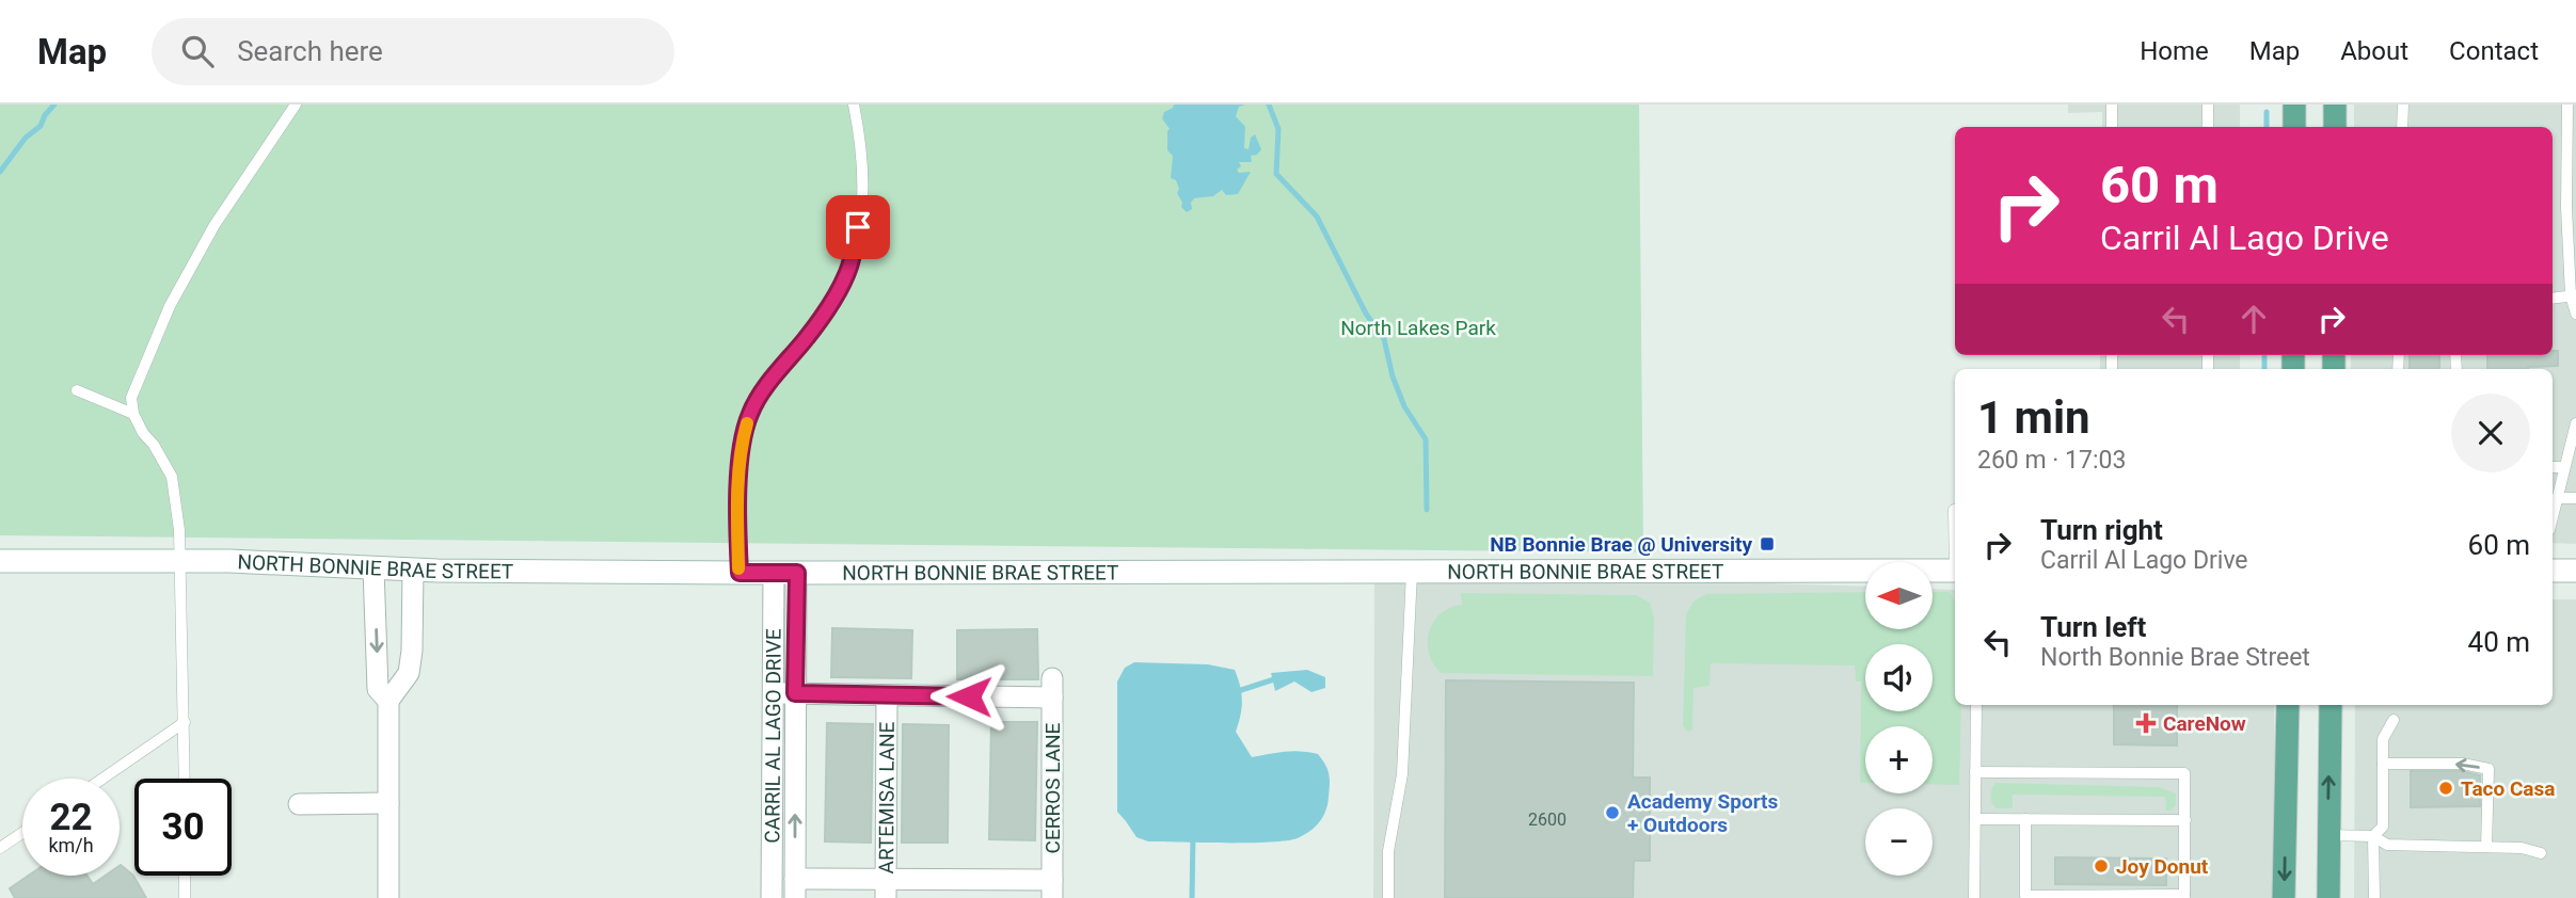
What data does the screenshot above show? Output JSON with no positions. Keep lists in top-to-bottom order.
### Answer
{
  "streets": {
    "main road": ["NORTH BONNIE BRAE STREET"],
    "street": ["CARRIL AL LAGO DRIVE", "CERROS LANE", "ARTEMISA LANE"]
  },
  "crossings": [
    ["NORTH BONNIE BRAE STREET", "CARRIL AL LAGO DRIVE"],
    ["CERROS LANE", "ARTEMISA LANE"]
  ],
  "parks": ["North Lakes Park"],
  "places": {
    "transit": ["NB Bonnie Brae @ University"],
    "health": ["CareNow"],
    "other": ["Taco Casa", "Academy Sports + Outdoors", "Joy Donut"]
  },
  "house_numbers": ["2600"],
  "north": "left",
  "page": {
    "header": "Map",
    "search": "Search here",
    "nav": [
      "Home",
      "Map",
      "About",
      "Contact"
    ],
    "turn": ["60 m", "Carril Al Lago Drive"],
    "heading": ["1 min", "260 m · 17:03"],
    "list": [
      {
        "name": "Turn right",
        "note": "Carril Al Lago Drive",
        "value": "60 m"
      },
      {
        "name": "Turn left",
        "note": "North Bonnie Brae Street",
        "value": "40 m"
      }
    ],
    "map_buttons": ["+", "−"],
    "speed": "22 km/h",
    "limit": "30"
  }
}
